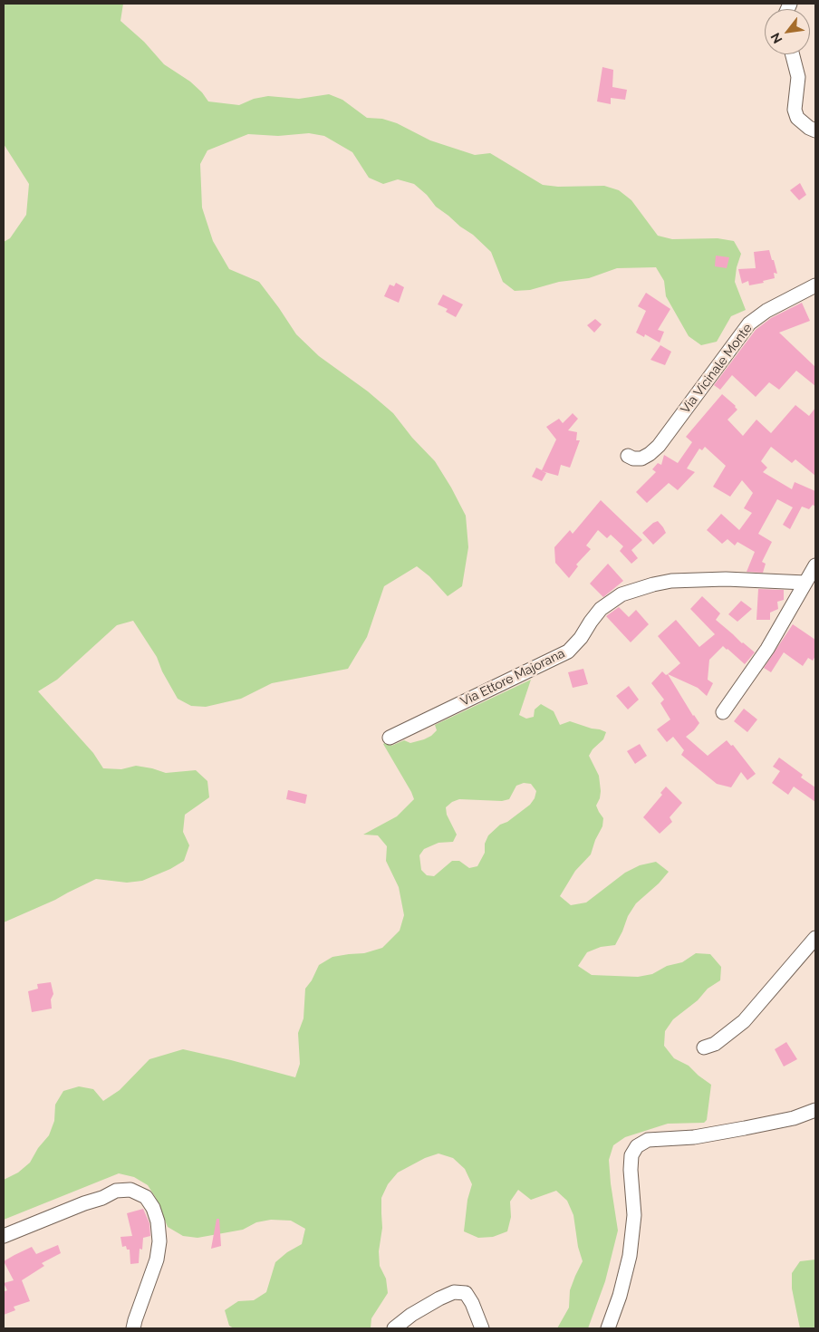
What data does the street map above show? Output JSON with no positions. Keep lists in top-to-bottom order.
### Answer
{
  "streets": {
    "street": ["Via Vicinale Monte", "Via Ettore Majorana"]
  },
  "north": "bottom left"
}
